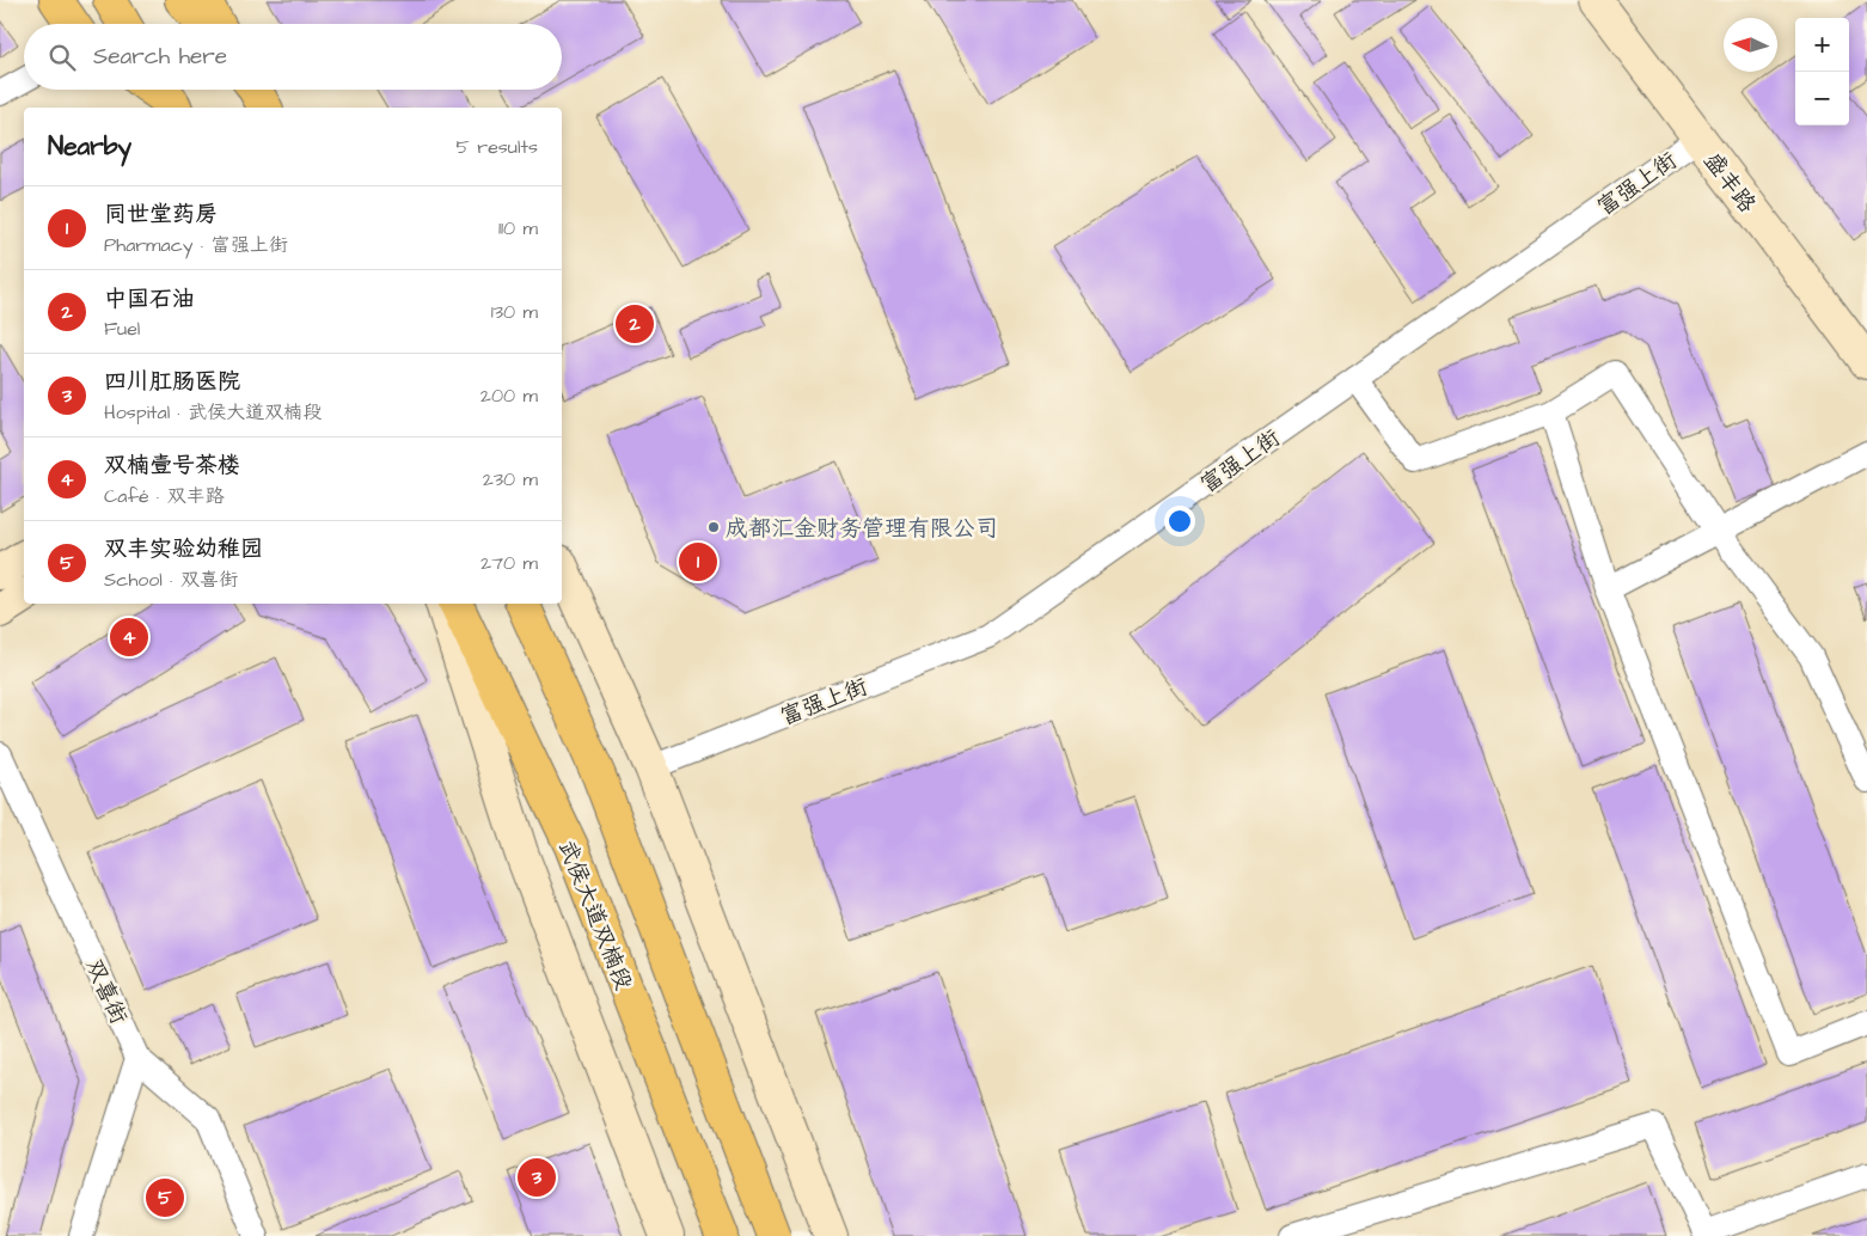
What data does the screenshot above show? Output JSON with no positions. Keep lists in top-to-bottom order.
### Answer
{
  "streets": {
    "main road": ["盛丰路", "武侯大道双楠段"],
    "street": ["富强上街", "双喜街"]
  },
  "crossings": [
    ["盛丰路", "富强上街"]
  ],
  "places": ["成都汇金财务管理有限公司"],
  "north": "left",
  "page": {
    "map_buttons": ["+", "−"],
    "search": "Search here",
    "heading": ["Nearby", "5 results"],
    "list": [
      {
        "mark": "1",
        "name": "同世堂药房",
        "note": "Pharmacy · 富强上街",
        "value": "110 m"
      },
      {
        "mark": "2",
        "name": "中国石油",
        "note": "Fuel",
        "value": "130 m"
      },
      {
        "mark": "3",
        "name": "四川肛肠医院",
        "note": "Hospital · 武侯大道双楠段",
        "value": "200 m"
      },
      {
        "mark": "4",
        "name": "双楠壹号茶楼",
        "note": "Café · 双丰路",
        "value": "230 m"
      },
      {
        "mark": "5",
        "name": "双丰实验幼稚园",
        "note": "School · 双喜街",
        "value": "270 m"
      }
    ],
    "pins": [
      "2",
      "1",
      "4",
      "3",
      "5"
    ]
  }
}
